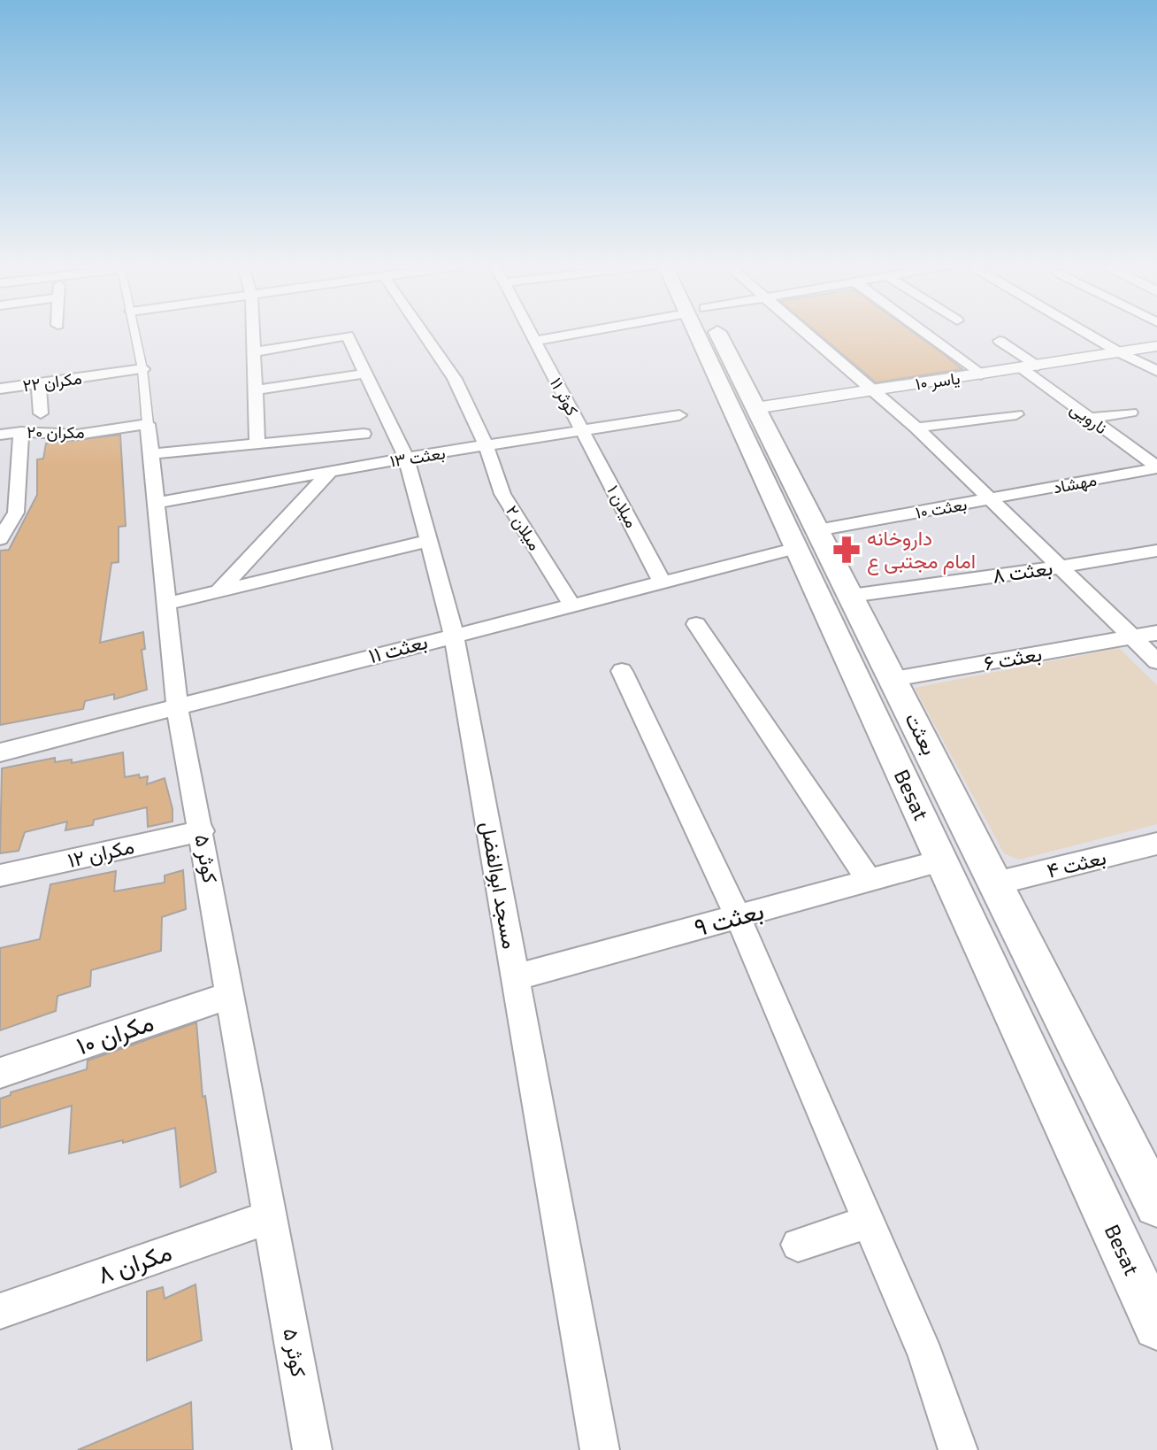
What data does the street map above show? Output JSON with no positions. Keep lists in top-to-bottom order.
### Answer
{
  "streets": {
    "main road": ["بعثت", "Besat"],
    "street": [
      "یاسر ۱۰",
      "مکران ۲۲",
      "کوثر ۱۱",
      "نارویی",
      "مکران ۲۰",
      "بعثت ۱۳",
      "مهشاد",
      "میلان ۱",
      "بعثت ۱۰",
      "میلان ۲",
      "بعثت ۸",
      "بعثت ۱۱",
      "بعثت ۶",
      "مکران ۱۲",
      "کوثر ۵",
      "بعثت ۴",
      "مسجد ابوالفضل",
      "بعثت ۹",
      "مکران ۱۰",
      "مکران ۸"
    ]
  },
  "crossings": [
    ["یاسر ۱۰", "نارویی"],
    ["یاسر ۱۰", "بعثت"],
    ["مکران ۲۲", "کوثر ۵"],
    ["کوثر ۱۱", "بعثت ۱۳"],
    ["کوثر ۱۱", "میلان ۱"],
    ["نارویی", "مهشاد"],
    ["مکران ۲۰", "کوثر ۵"],
    ["بعثت ۱۳", "میلان ۱"],
    ["بعثت ۱۳", "میلان ۲"],
    ["بعثت ۱۳", "کوثر ۵"],
    ["بعثت ۱۳", "مسجد ابوالفضل"],
    ["مهشاد", "بعثت ۱۰"],
    ["میلان ۱", "بعثت ۱۱"],
    ["بعثت ۱۰", "بعثت ۱۱"],
    ["بعثت ۱۰", "بعثت"],
    ["بعثت ۱۰", "Besat"],
    ["میلان ۲", "بعثت ۱۱"],
    ["بعثت ۸", "بعثت"],
    ["بعثت ۱۱", "بعثت"],
    ["بعثت ۱۱", "Besat"],
    ["بعثت ۱۱", "کوثر ۵"],
    ["بعثت ۱۱", "مسجد ابوالفضل"],
    ["بعثت ۶", "بعثت"],
    ["بعثت", "Besat"],
    ["بعثت", "بعثت ۴"],
    ["Besat", "بعثت ۹"],
    ["مکران ۱۲", "کوثر ۵"],
    ["کوثر ۵", "مکران ۱۰"],
    ["کوثر ۵", "مکران ۸"],
    ["مسجد ابوالفضل", "بعثت ۹"]
  ],
  "places": {
    "pharmacy": ["داروخانه امام مجتبی ع"]
  }
}
